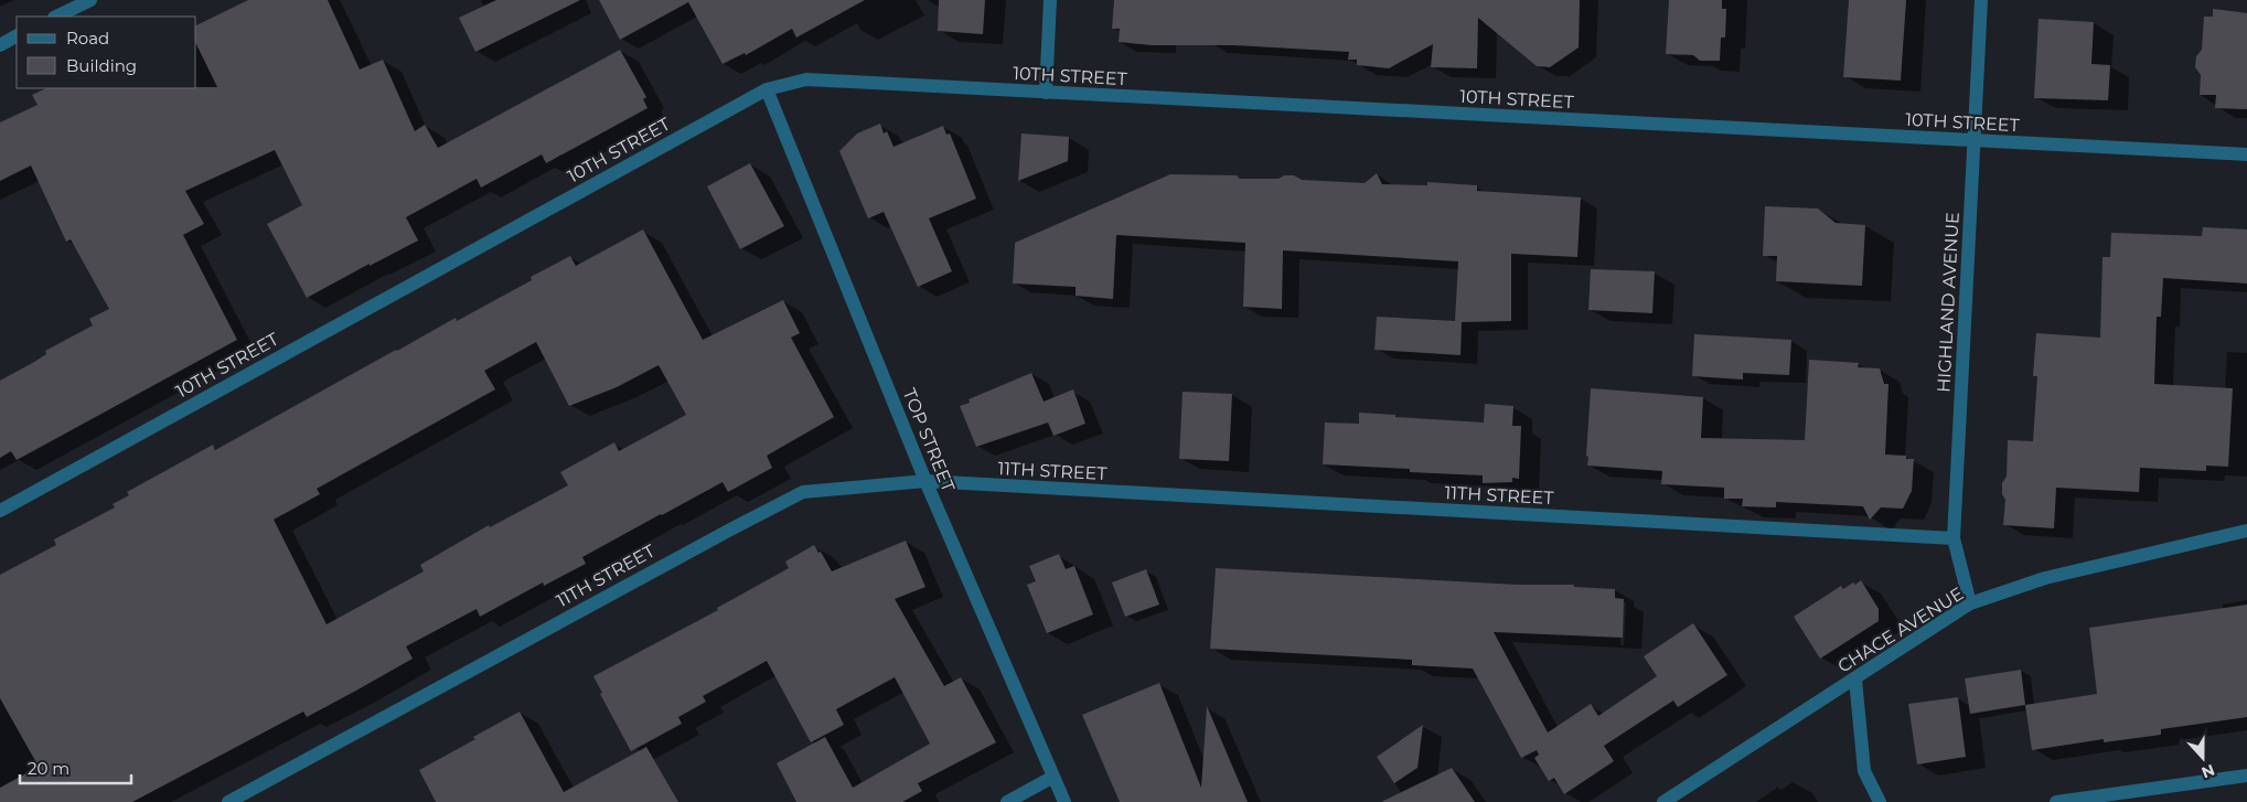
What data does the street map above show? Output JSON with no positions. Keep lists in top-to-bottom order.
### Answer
{
  "streets": {
    "street": [
      "10TH STREET",
      "HIGHLAND AVENUE",
      "TOP STREET",
      "11TH STREET",
      "CHACE AVENUE"
    ]
  },
  "crossings": [
    ["10TH STREET", "HIGHLAND AVENUE"],
    ["10TH STREET", "TOP STREET"],
    ["HIGHLAND AVENUE", "11TH STREET"],
    ["HIGHLAND AVENUE", "CHACE AVENUE"],
    ["TOP STREET", "11TH STREET"]
  ],
  "legend": ["Road", "Building"],
  "scale_bar": "20 m",
  "north": "bottom"
}
